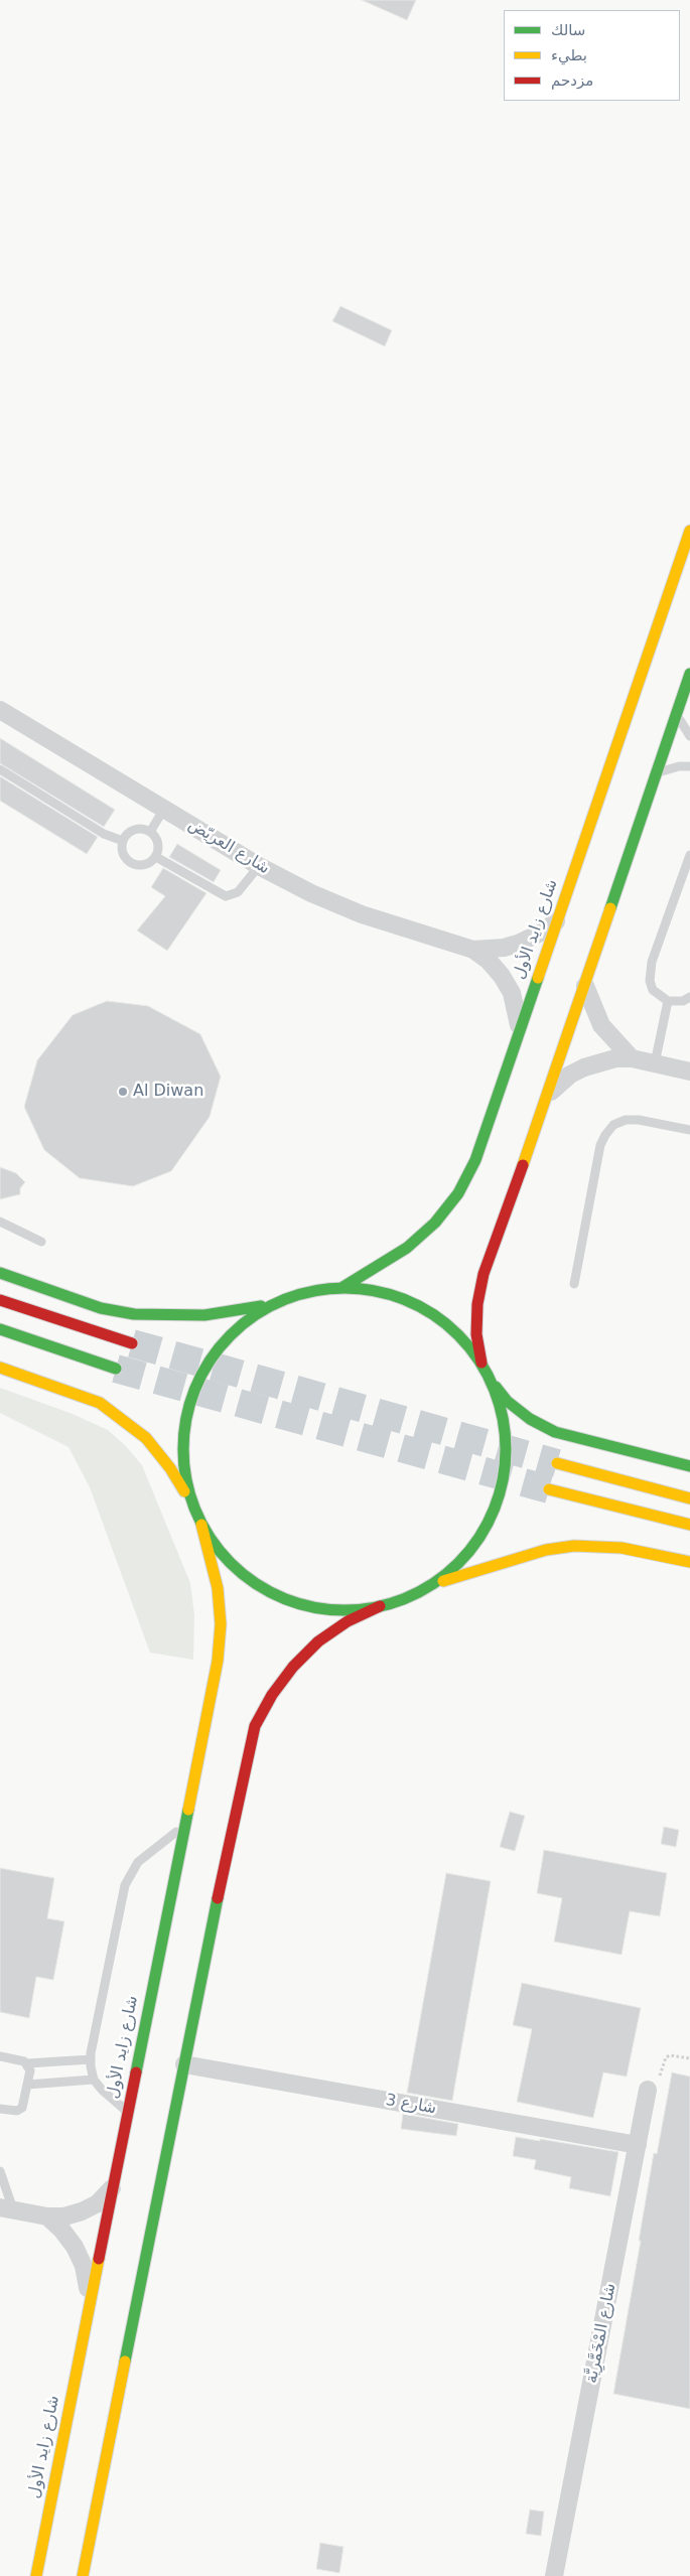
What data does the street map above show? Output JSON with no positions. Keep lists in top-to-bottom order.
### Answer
{
  "streets": {
    "main road": ["شارع زايد الأول"],
    "street": ["شارع العريّض", "شارع 3", "شارع المْخَمَّرِيَّة"]
  },
  "crossings": [
    ["شارع العريّض", "شارع زايد الأول"],
    ["شارع 3", "شارع المْخَمَّرِيَّة"]
  ],
  "places": ["Al Diwan"],
  "legend": ["سالك", "بطيء", "مزدحم"]
}
